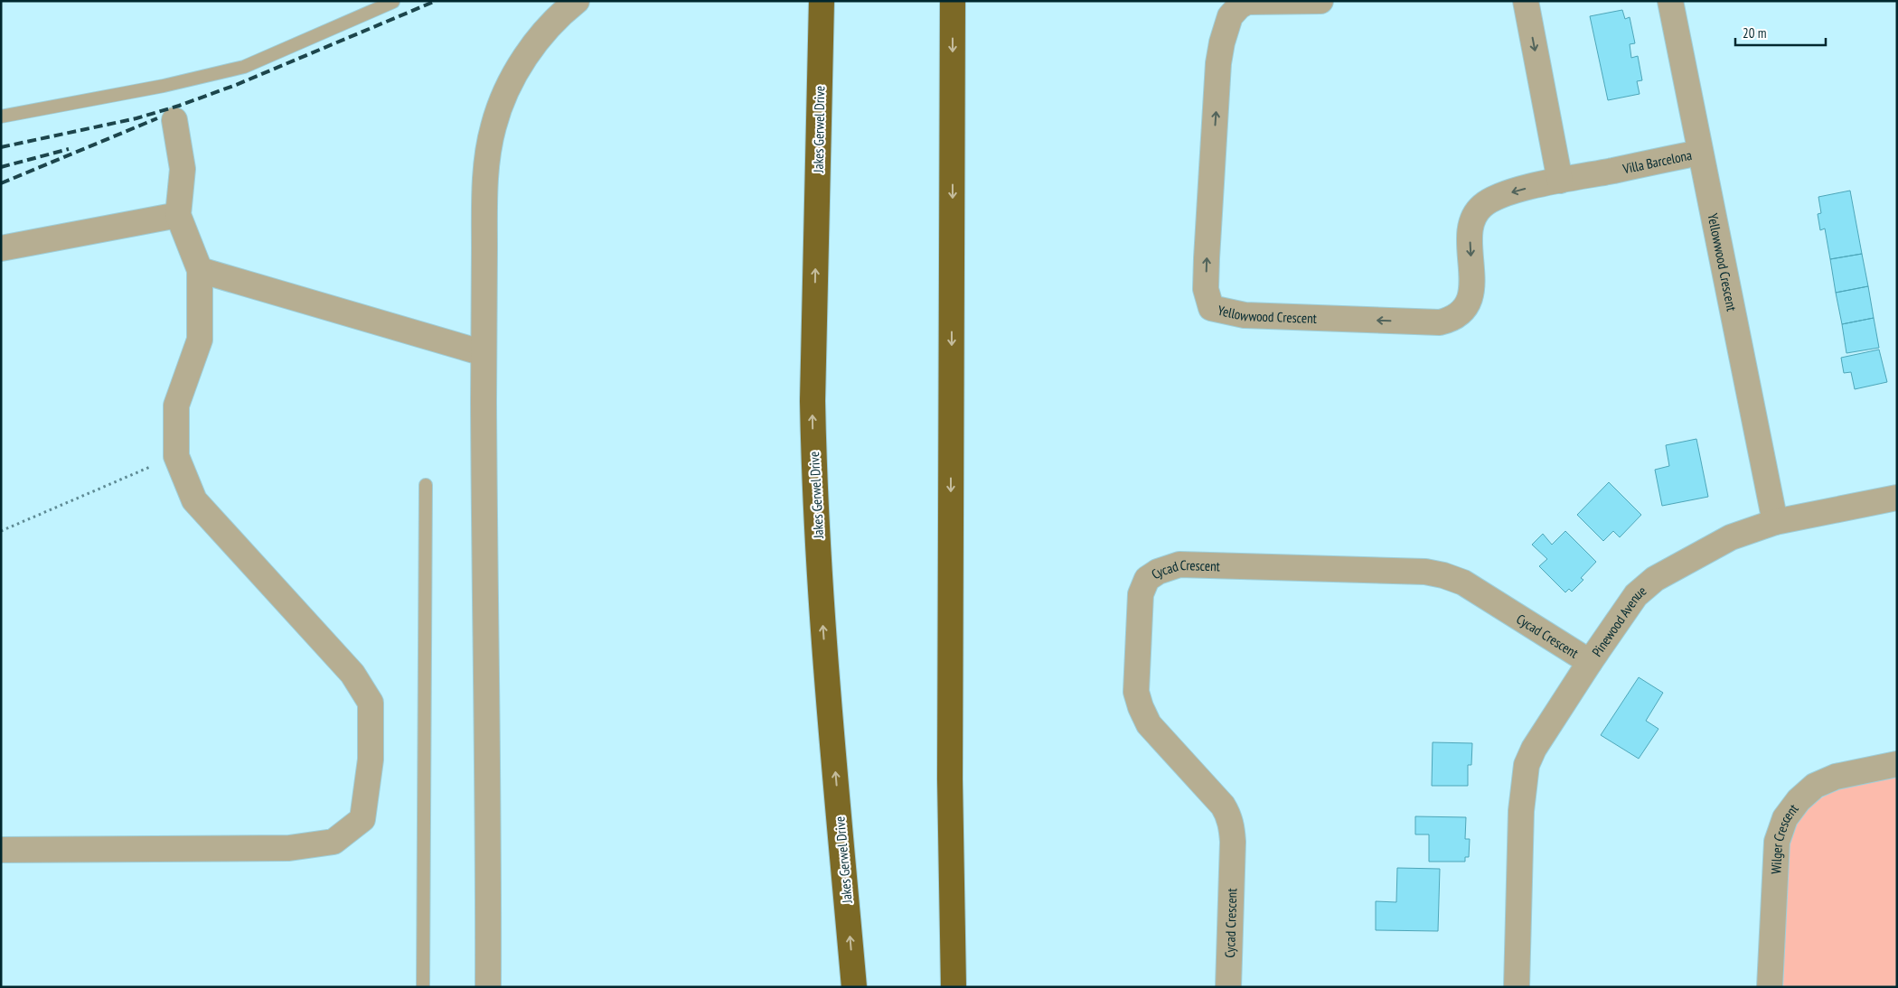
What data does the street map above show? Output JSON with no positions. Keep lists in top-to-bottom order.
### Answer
{
  "streets": {
    "highway": ["Jakes Gerwel Drive"],
    "street": [
      "Villa Barcelona",
      "Yellowwood Crescent",
      "Cycad Crescent",
      "Pinewood Avenue",
      "Wilger Crescent"
    ]
  },
  "crossings": [
    ["Villa Barcelona", "Yellowwood Crescent"],
    ["Yellowwood Crescent", "Pinewood Avenue"],
    ["Cycad Crescent", "Pinewood Avenue"]
  ],
  "scale_bar": "20 m"
}
